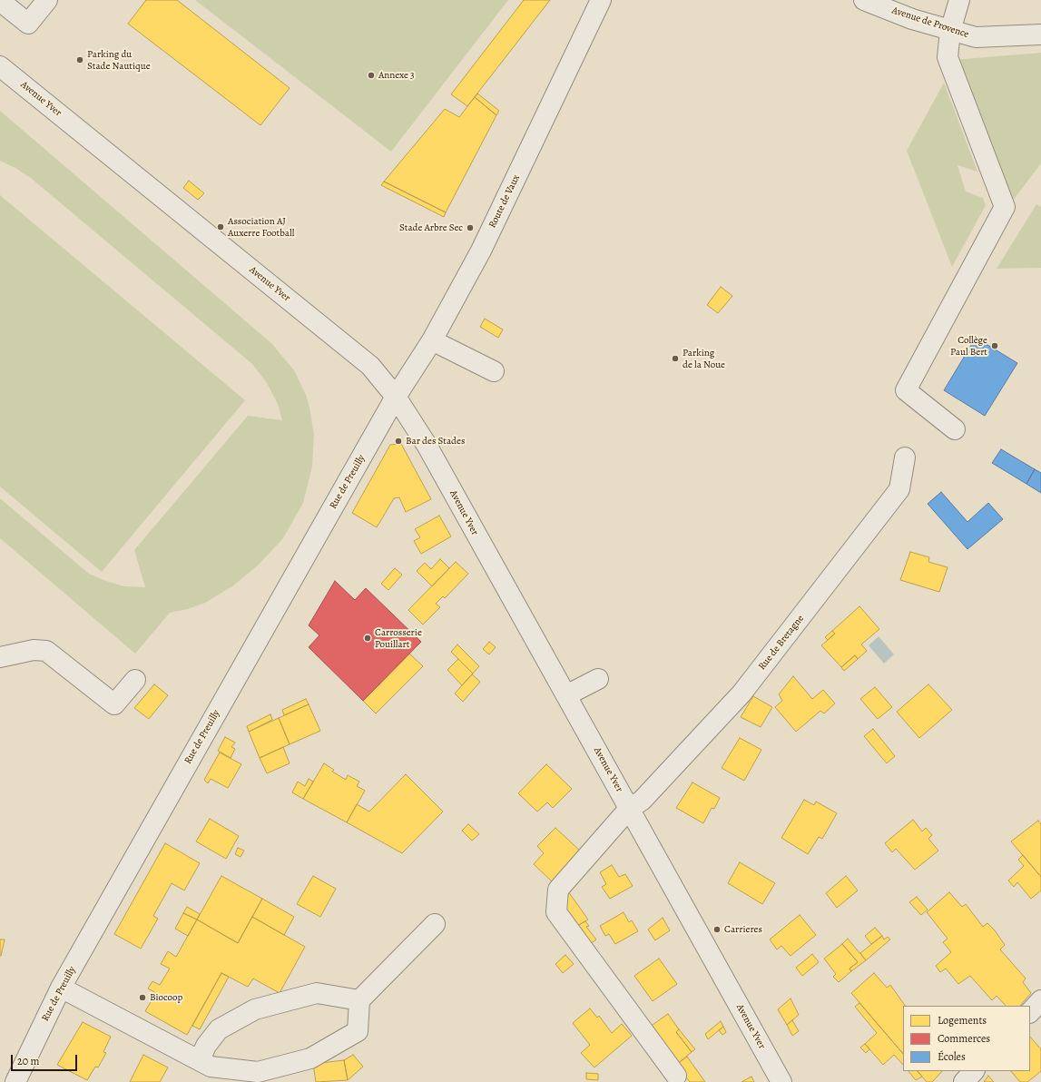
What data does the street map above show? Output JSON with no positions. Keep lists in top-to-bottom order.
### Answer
{
  "streets": {
    "street": [
      "Avenue de Provence",
      "Avenue Yver",
      "Route de Vaux",
      "Rue de Preuilly",
      "Rue de Bretagne"
    ]
  },
  "crossings": [
    ["Avenue Yver", "Route de Vaux"],
    ["Avenue Yver", "Rue de Preuilly"],
    ["Avenue Yver", "Rue de Bretagne"],
    ["Route de Vaux", "Rue de Preuilly"]
  ],
  "places": [
    "Parking du Stade Nautique",
    "Annexe 3",
    "Association AJ Auxerre Football",
    "Stade Arbre Sec",
    "Collège Paul Bert",
    "Parking de la Noue",
    "Bar des Stades",
    "Carrosserie Pouillart",
    "Carrieres",
    "Biocoop"
  ],
  "legend": ["Logements", "Commerces", "Écoles"],
  "scale_bar": "20 m"
}
